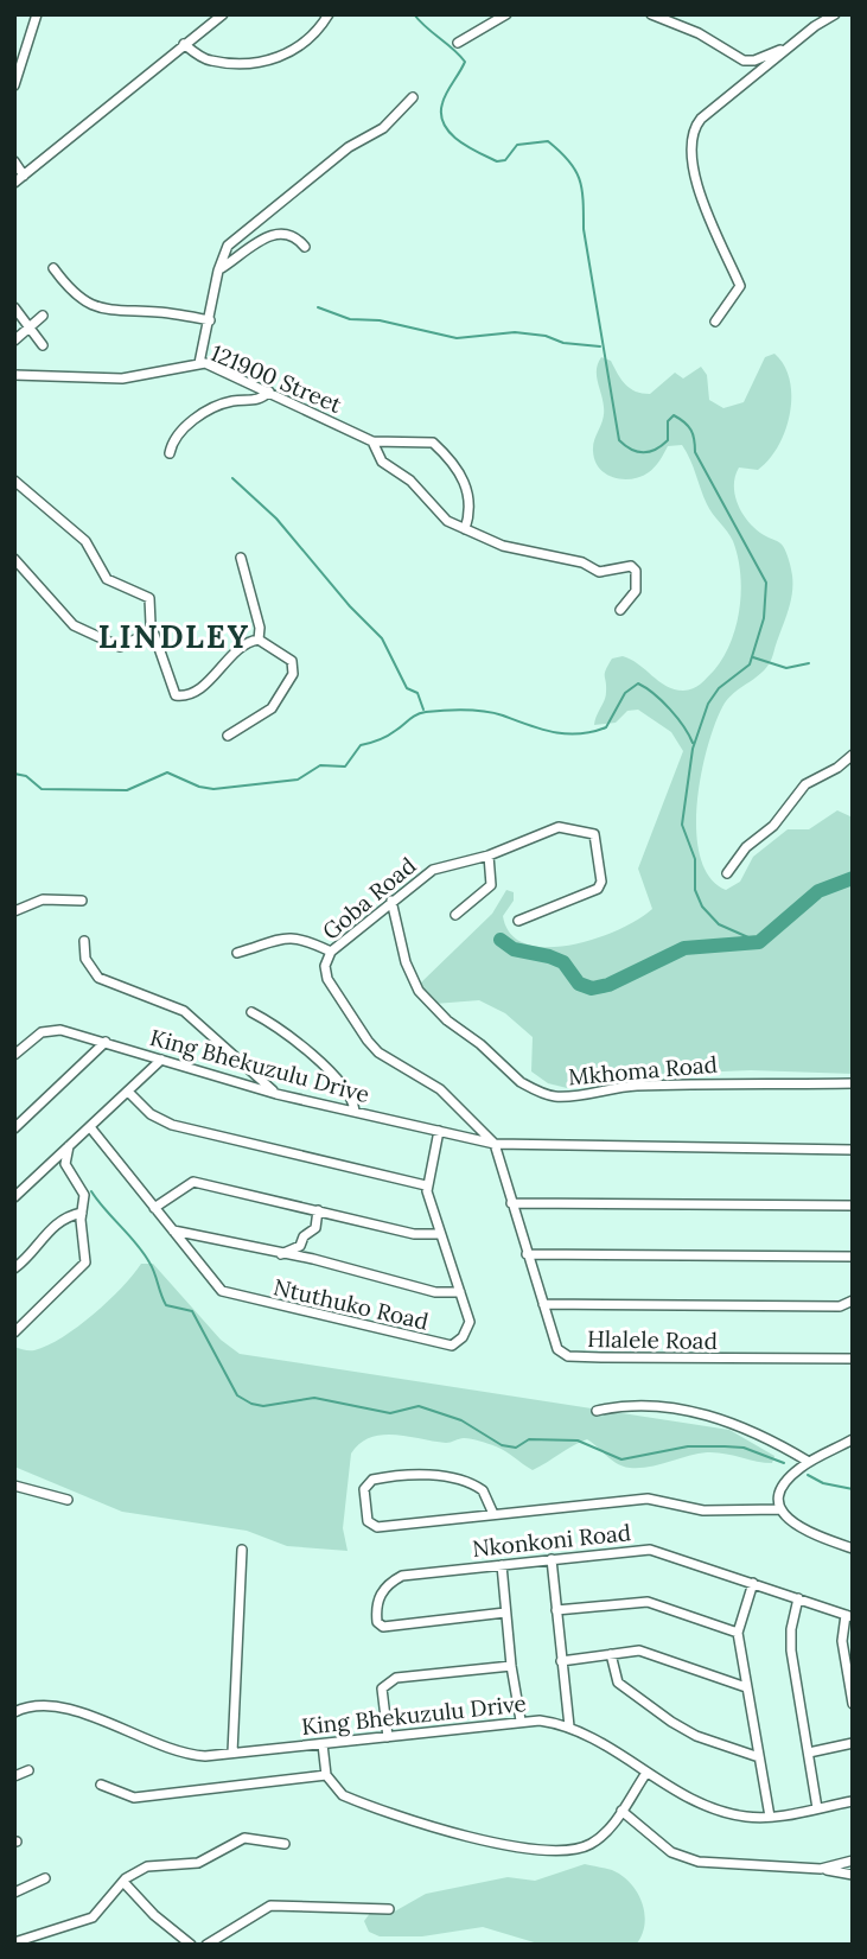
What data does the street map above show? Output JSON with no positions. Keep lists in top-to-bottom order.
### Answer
{
  "streets": {
    "street": [
      "121900 Street",
      "Goba Road",
      "King Bhekuzulu Drive",
      "Mkhoma Road",
      "Ntuthuko Road",
      "Hlalele Road",
      "Nkonkoni Road"
    ]
  },
  "crossings": [
    ["Goba Road", "King Bhekuzulu Drive"],
    ["Goba Road", "Mkhoma Road"],
    ["Goba Road", "Hlalele Road"],
    ["King Bhekuzulu Drive", "Ntuthuko Road"],
    ["King Bhekuzulu Drive", "Hlalele Road"]
  ],
  "districts": ["LINDLEY"]
}
